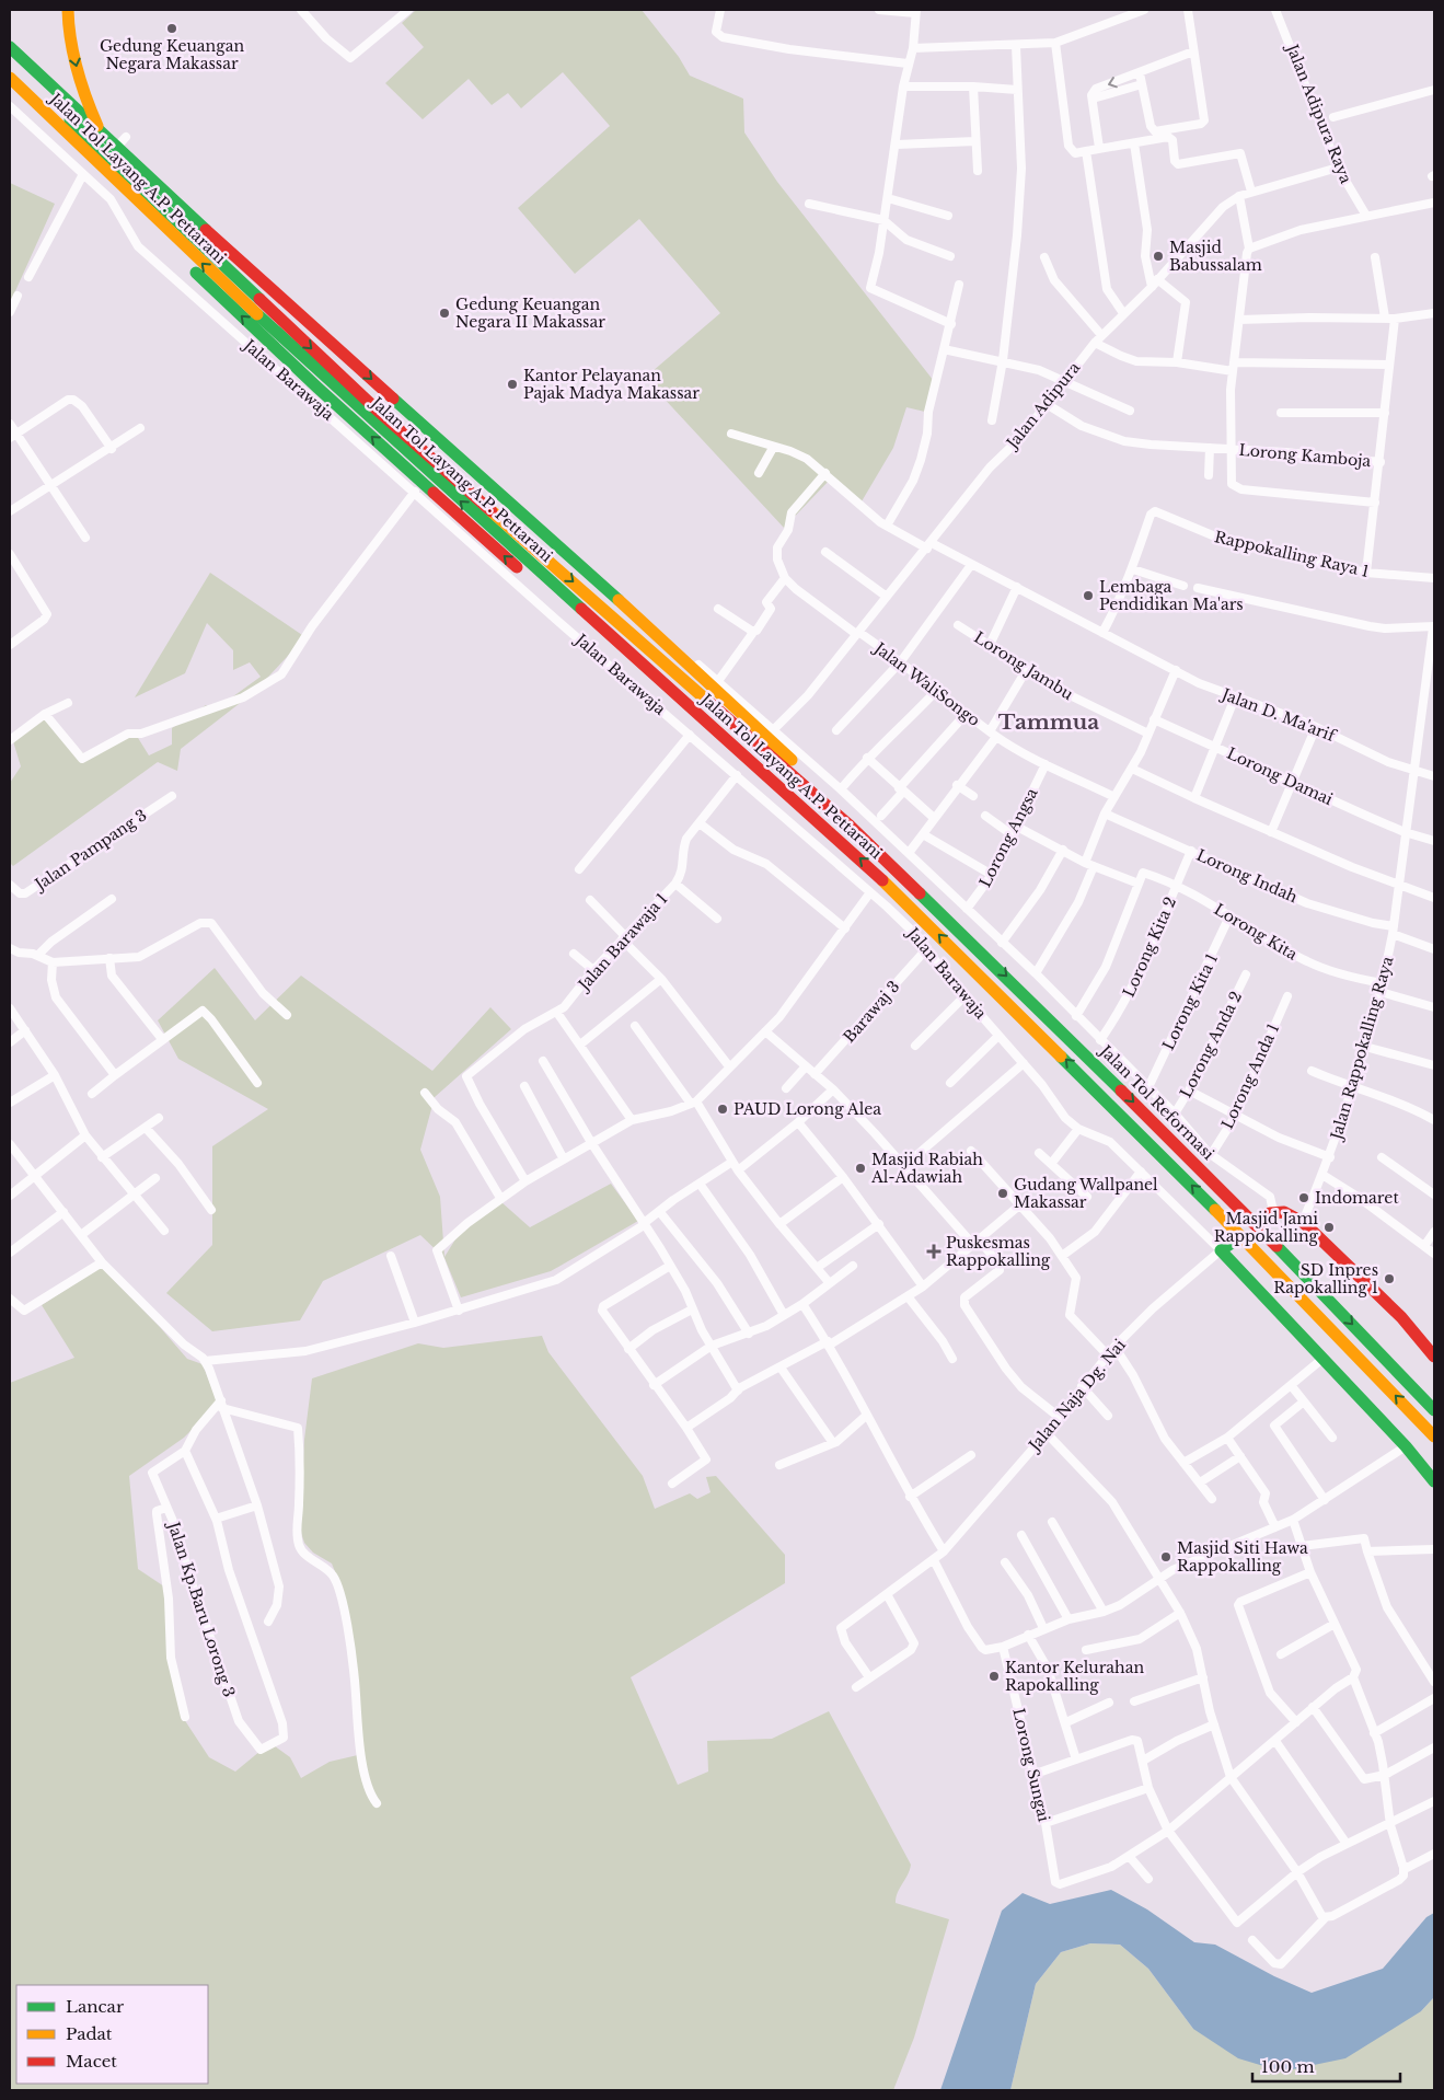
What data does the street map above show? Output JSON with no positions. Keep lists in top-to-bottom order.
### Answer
{
  "streets": {
    "main road": ["Jalan Tol Layang A.P. Pettarani", "Jalan Tol Reformasi"],
    "street": [
      "Jalan Adipura Raya",
      "Jalan Barawaja",
      "Jalan Adipura",
      "Lorong Kamboja",
      "Rappokalling Raya 1",
      "Lorong Jambu",
      "Jalan WaliSongo",
      "Jalan D. Ma'arif",
      "Lorong Damai",
      "Lorong Angsa",
      "Jalan Pampang 3",
      "Lorong Indah",
      "Lorong Kita",
      "Jalan Barawaja 1",
      "Lorong Kita 2",
      "Lorong Kita 1",
      "Barawaj 3",
      "Lorong Anda 2",
      "Jalan Rappokalling Raya",
      "Lorong Anda 1",
      "Jalan Naja Dg. Nai",
      "Jalan Kp.Baru Lorong 3",
      "Lorong Sungai"
    ]
  },
  "crossings": [
    ["Jalan Adipura Raya", "Jalan Adipura"],
    ["Jalan Tol Layang A.P. Pettarani", "Jalan Tol Reformasi"],
    ["Jalan Barawaja", "Jalan Barawaja 1"],
    ["Jalan Barawaja", "Barawaj 3"],
    ["Jalan Barawaja", "Jalan Naja Dg. Nai"],
    ["Jalan Adipura", "Lorong Kamboja"],
    ["Jalan Adipura", "Jalan WaliSongo"],
    ["Jalan Adipura", "Jalan D. Ma'arif"],
    ["Jalan WaliSongo", "Lorong Angsa"],
    ["Jalan D. Ma'arif", "Jalan Rappokalling Raya"],
    ["Lorong Damai", "Jalan Rappokalling Raya"],
    ["Lorong Indah", "Lorong Kita 2"],
    ["Lorong Indah", "Jalan Rappokalling Raya"],
    ["Lorong Kita", "Lorong Kita 2"],
    ["Lorong Kita", "Lorong Kita 1"],
    ["Lorong Kita", "Jalan Rappokalling Raya"]
  ],
  "districts": ["Tammua"],
  "places": {
    "other": [
      "Gedung Keuangan Negara Makassar",
      "Masjid Babussalam",
      "Gedung Keuangan Negara II Makassar",
      "Kantor Pelayanan Pajak Madya Makassar",
      "Lembaga Pendidikan Ma'ars",
      "PAUD Lorong Alea",
      "Masjid Rabiah Al-Adawiah",
      "Gudang Wallpanel Makassar",
      "Indomaret",
      "Masjid Jami Rappokalling",
      "SD Inpres Rapokalling 1",
      "Masjid Siti Hawa Rappokalling",
      "Kantor Kelurahan Rapokalling"
    ],
    "health": ["Puskesmas Rappokalling"]
  },
  "legend": ["Lancar", "Padat", "Macet"],
  "scale_bar": "100 m"
}
